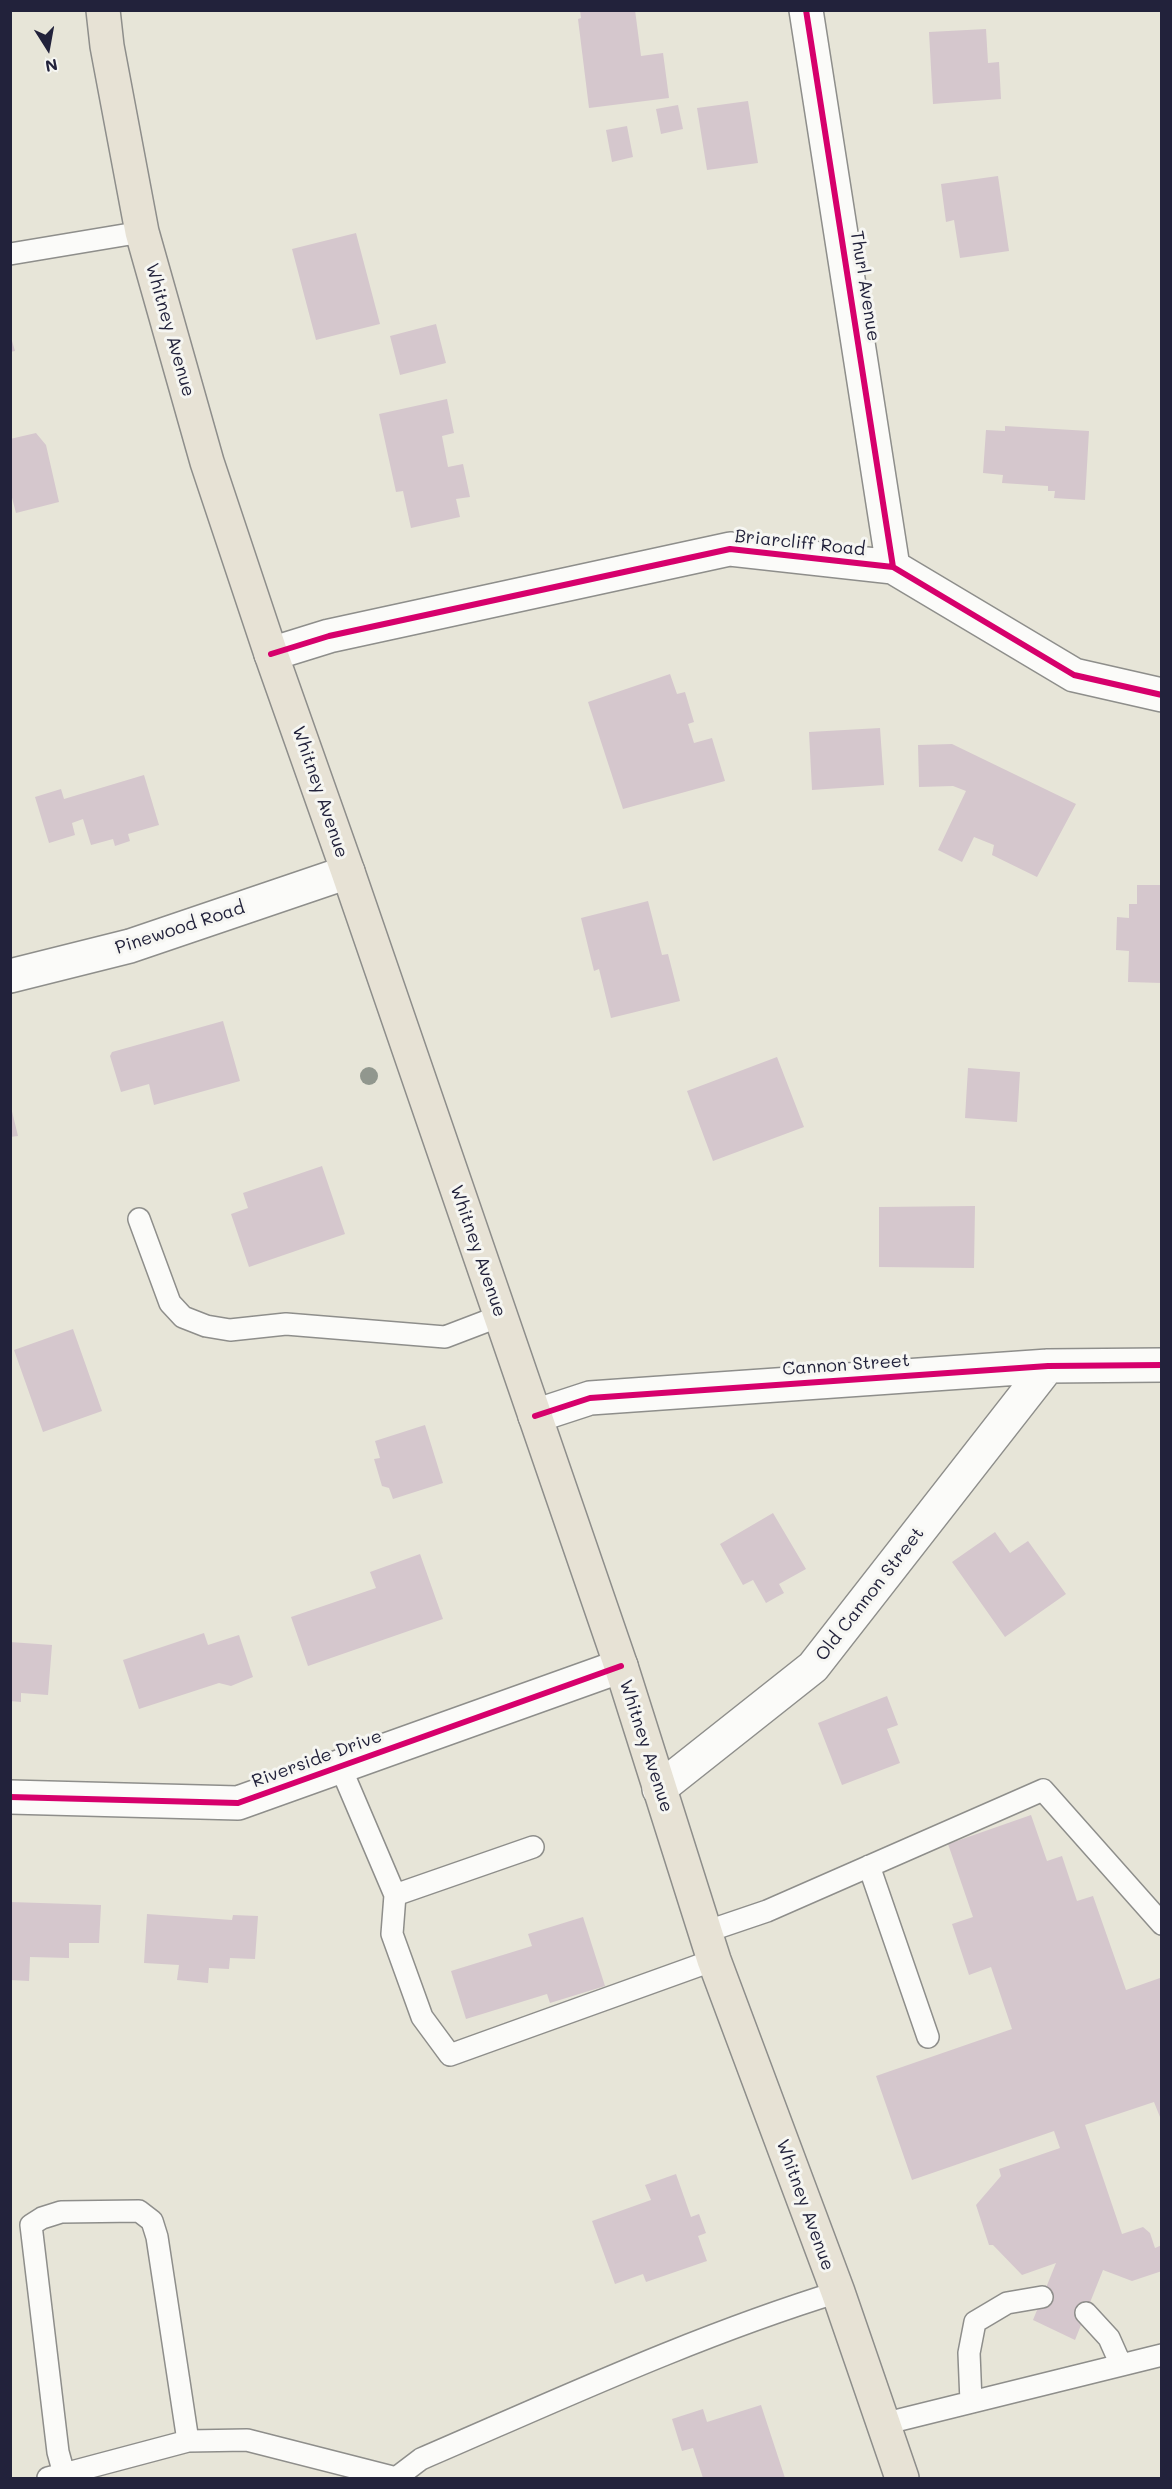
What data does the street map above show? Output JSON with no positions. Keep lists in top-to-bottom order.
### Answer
{
  "streets": {
    "main road": ["Whitney Avenue"],
    "street": [
      "Thurl Avenue",
      "Briarcliff Road",
      "Pinewood Road",
      "Cannon Street",
      "Old Cannon Street",
      "Riverside Drive"
    ]
  },
  "crossings": [
    ["Thurl Avenue", "Briarcliff Road"],
    ["Whitney Avenue", "Briarcliff Road"],
    ["Whitney Avenue", "Pinewood Road"],
    ["Whitney Avenue", "Cannon Street"],
    ["Whitney Avenue", "Old Cannon Street"],
    ["Whitney Avenue", "Riverside Drive"],
    ["Cannon Street", "Old Cannon Street"]
  ],
  "north": "bottom"
}
